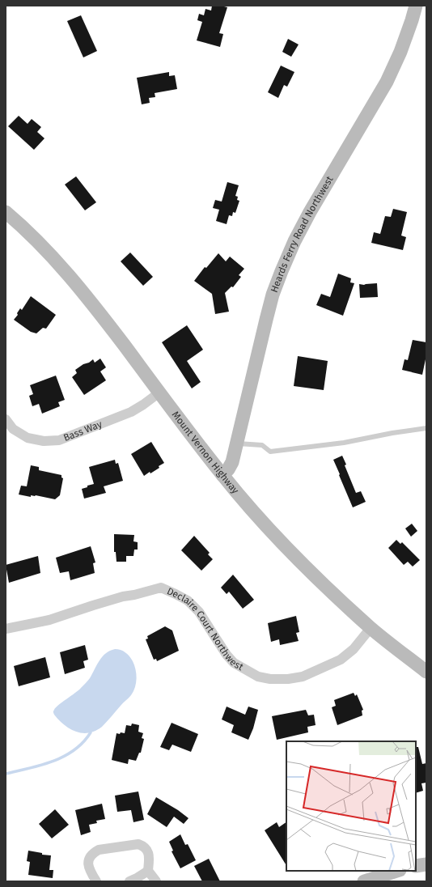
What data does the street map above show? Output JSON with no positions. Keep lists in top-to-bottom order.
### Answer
{
  "streets": {
    "street": [
      "Heards Ferry Road Northwest",
      "Bass Way",
      "Mount Vernon Highway",
      "Declaire Court Northwest"
    ]
  },
  "crossings": [
    ["Heards Ferry Road Northwest", "Mount Vernon Highway"],
    ["Bass Way", "Mount Vernon Highway"],
    ["Mount Vernon Highway", "Declaire Court Northwest"]
  ]
}
